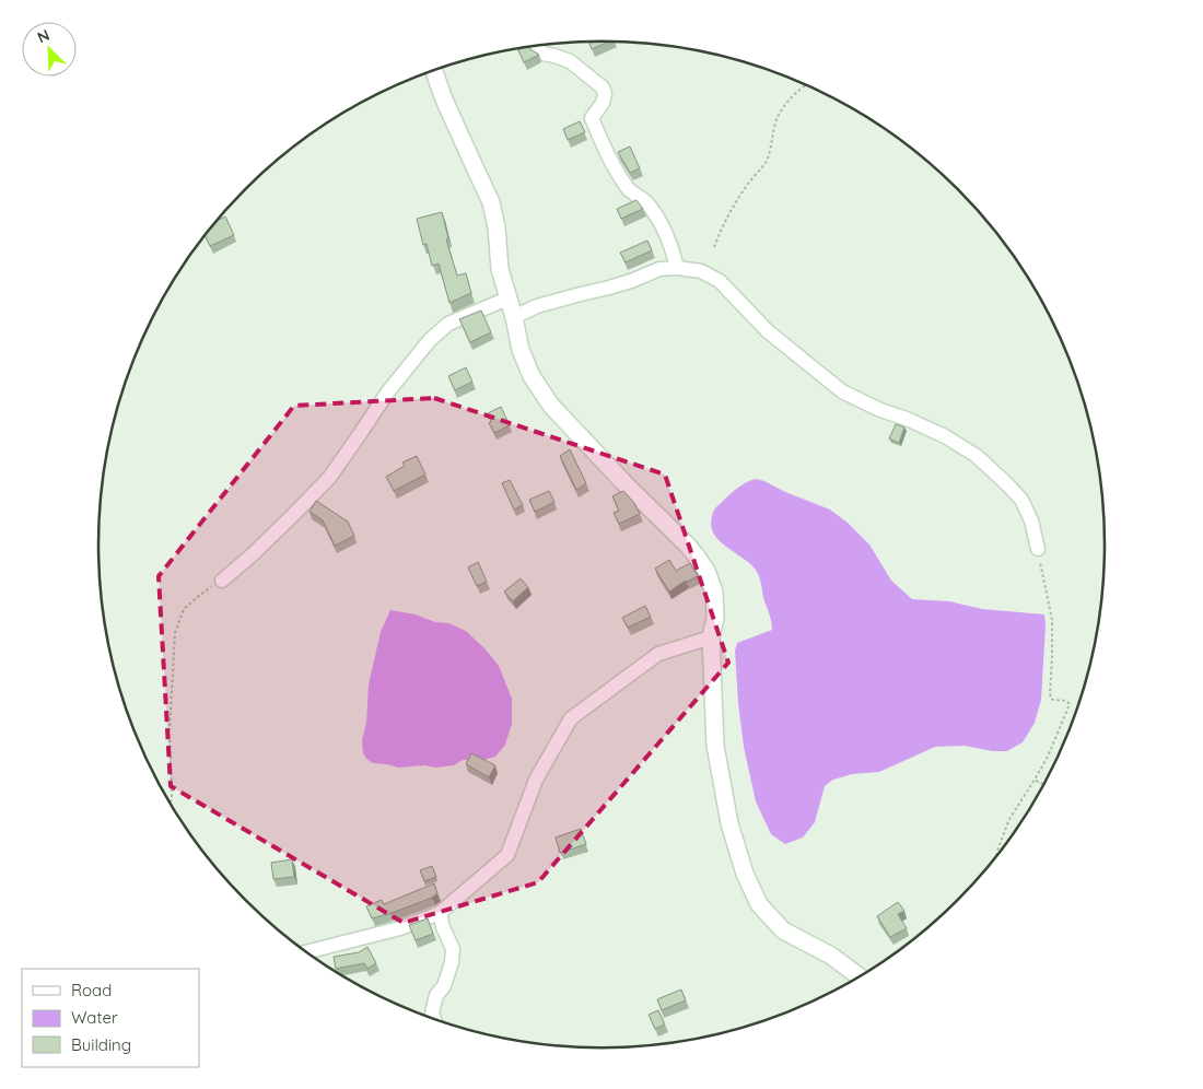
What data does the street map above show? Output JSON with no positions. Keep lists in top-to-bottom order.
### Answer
{
  "legend": ["Road", "Water", "Building"],
  "north": "top left"
}
